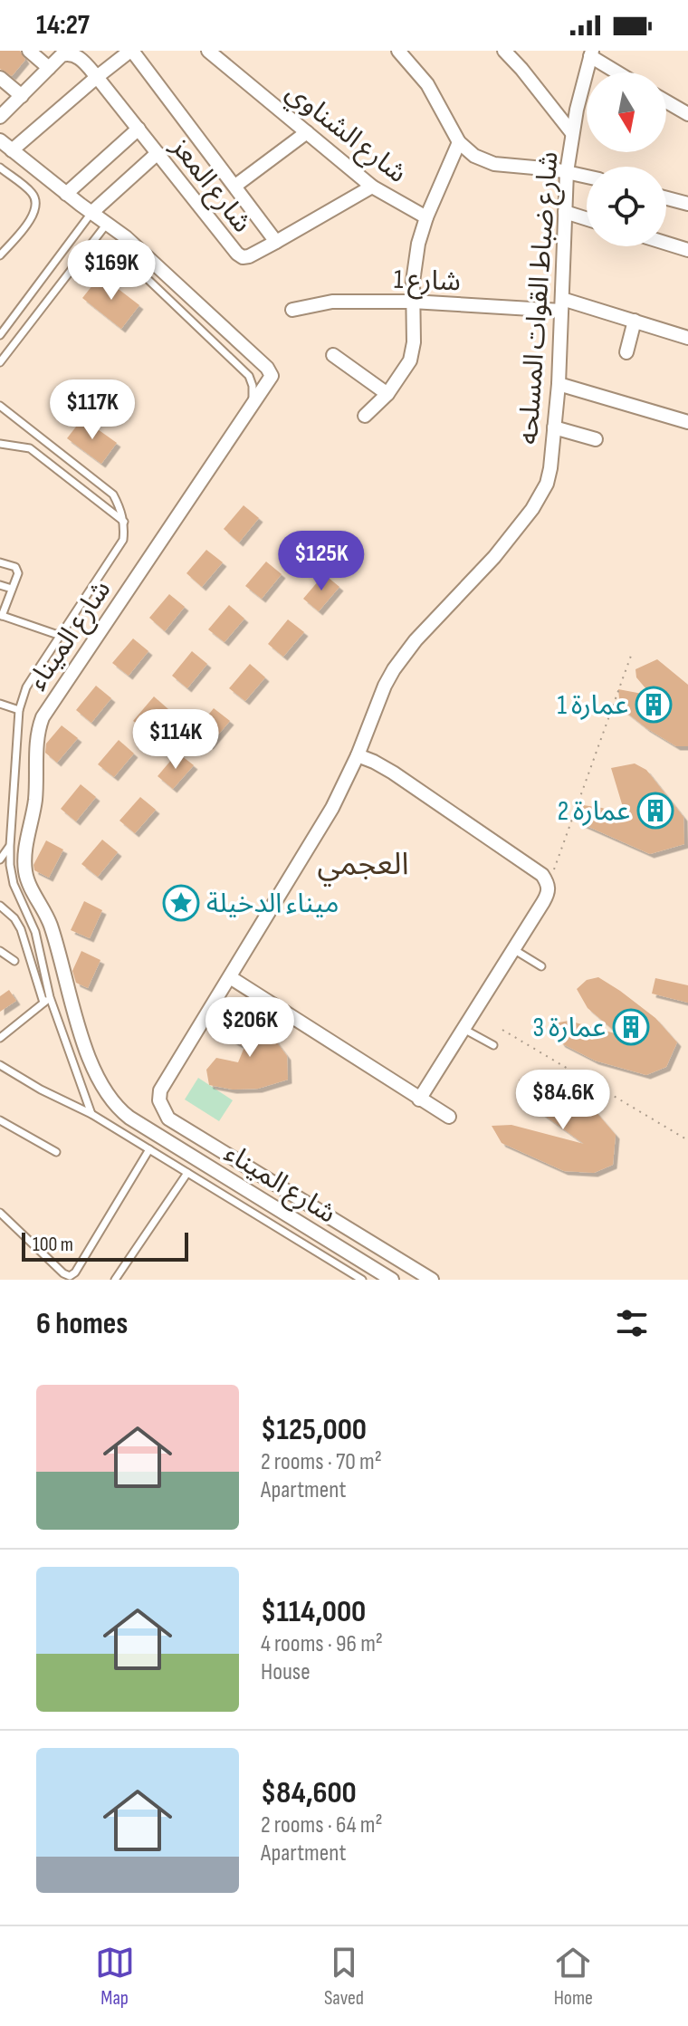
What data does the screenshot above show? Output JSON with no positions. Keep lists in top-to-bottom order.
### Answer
{
  "streets": {
    "street": [
      "شارع الشناوي",
      "شارع المعز",
      "شارع 1",
      "شارع ضباط القوات المسلحه",
      "شارع الميناء"
    ]
  },
  "crossings": [
    ["شارع الشناوي", "شارع المعز"],
    ["شارع 1", "شارع ضباط القوات المسلحه"]
  ],
  "districts": ["العجمي"],
  "places": {
    "building": ["عمارة 1", "عمارة 2", "عمارة 3"],
    "place": ["ميناء الدخيلة"]
  },
  "scale_bar": "100 m",
  "north": "bottom",
  "page": {
    "status": "14:27",
    "price": [
      "$169K",
      "$117K",
      "$125K",
      "$114K",
      "$206K",
      "$84.6K"
    ],
    "scale": "100 m",
    "heading": "6 homes",
    "list": [
      {
        "name": "$125,000",
        "note": "2 rooms · 70 m² · Apartment"
      },
      {
        "name": "$114,000",
        "note": "4 rooms · 96 m² · House"
      },
      {
        "name": "$84,600",
        "note": "2 rooms · 64 m² · Apartment"
      }
    ],
    "tabs": ["Map", "Saved", "Home"]
  }
}
